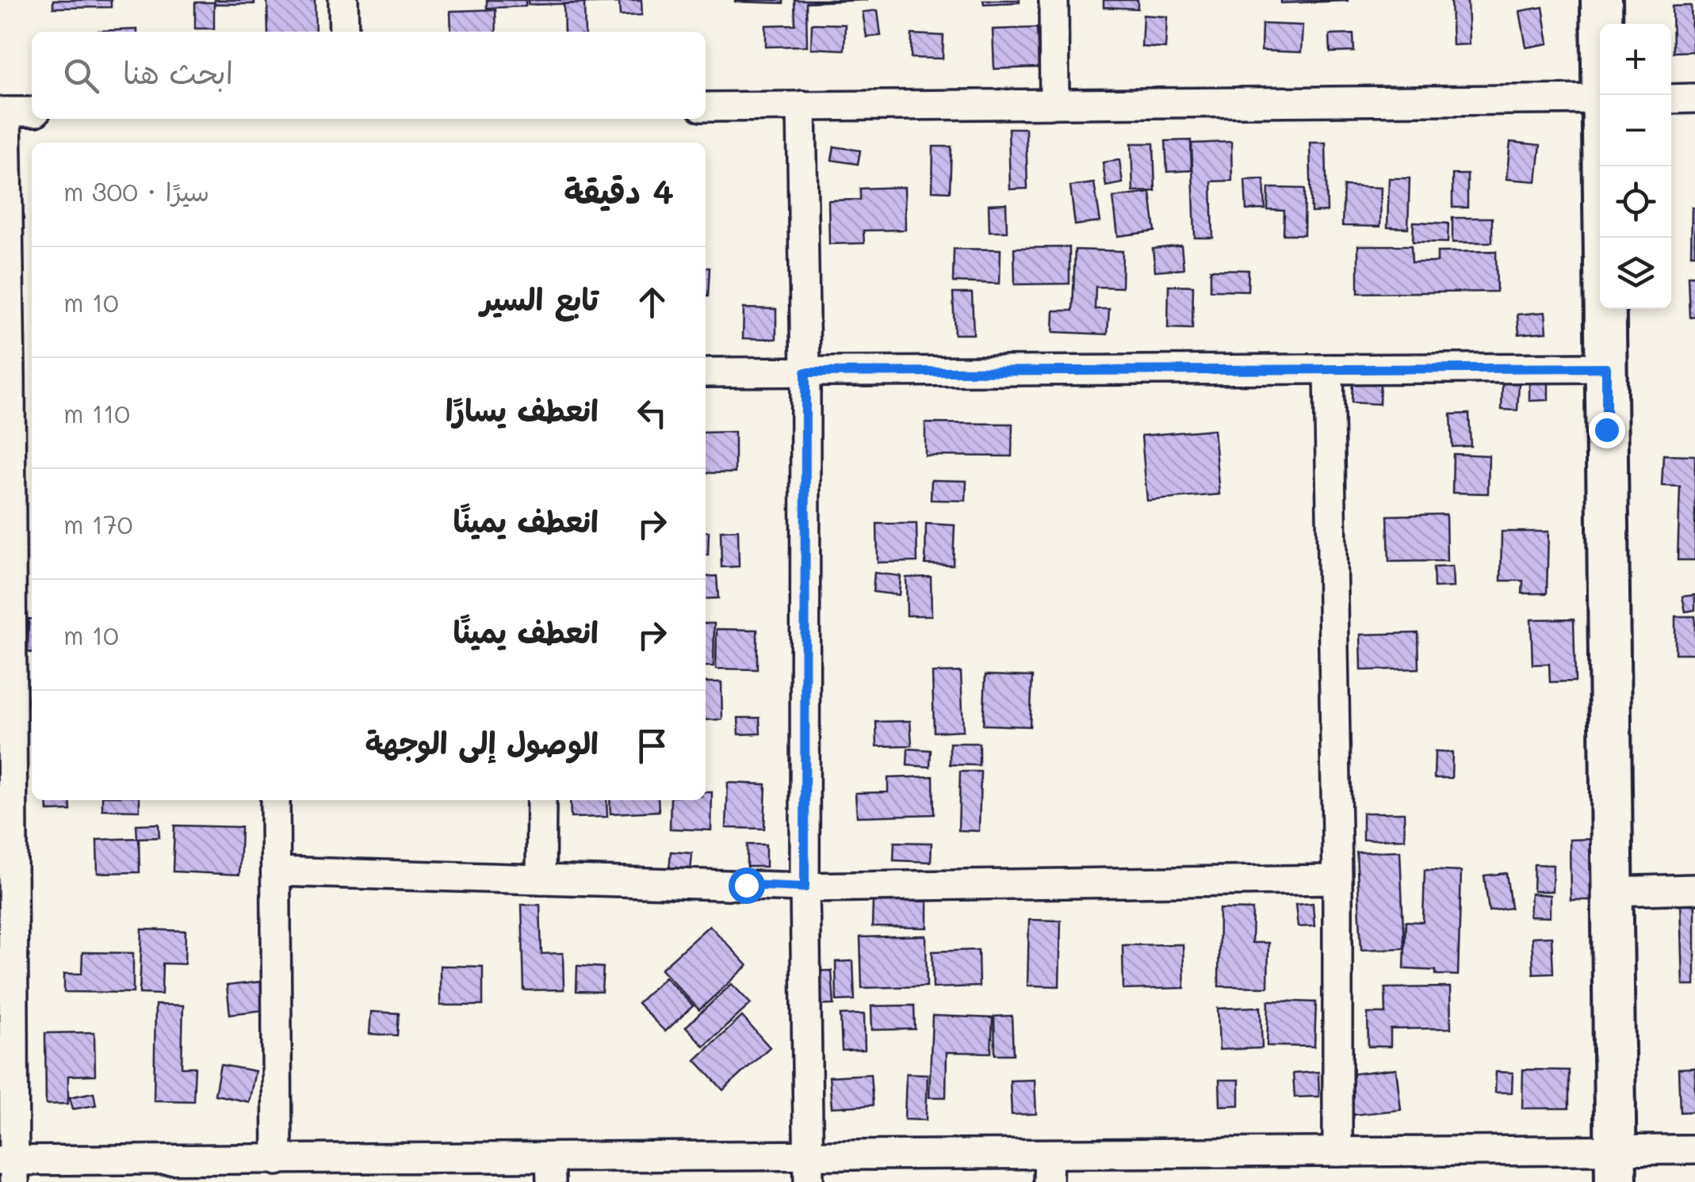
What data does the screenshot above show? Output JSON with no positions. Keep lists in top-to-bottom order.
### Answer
{
  "page": {
    "map_buttons": ["+", "−"],
    "search": "ابحث هنا",
    "heading": ["4 دقيقة", "سيرًا · 300 m"],
    "list": [
      ["تابع السير", "10 m"],
      ["انعطف يسارًا", "110 m"],
      ["انعطف يمينًا", "170 m"],
      ["انعطف يمينًا", "10 m"],
      "الوصول إلى الوجهة"
    ]
  }
}
